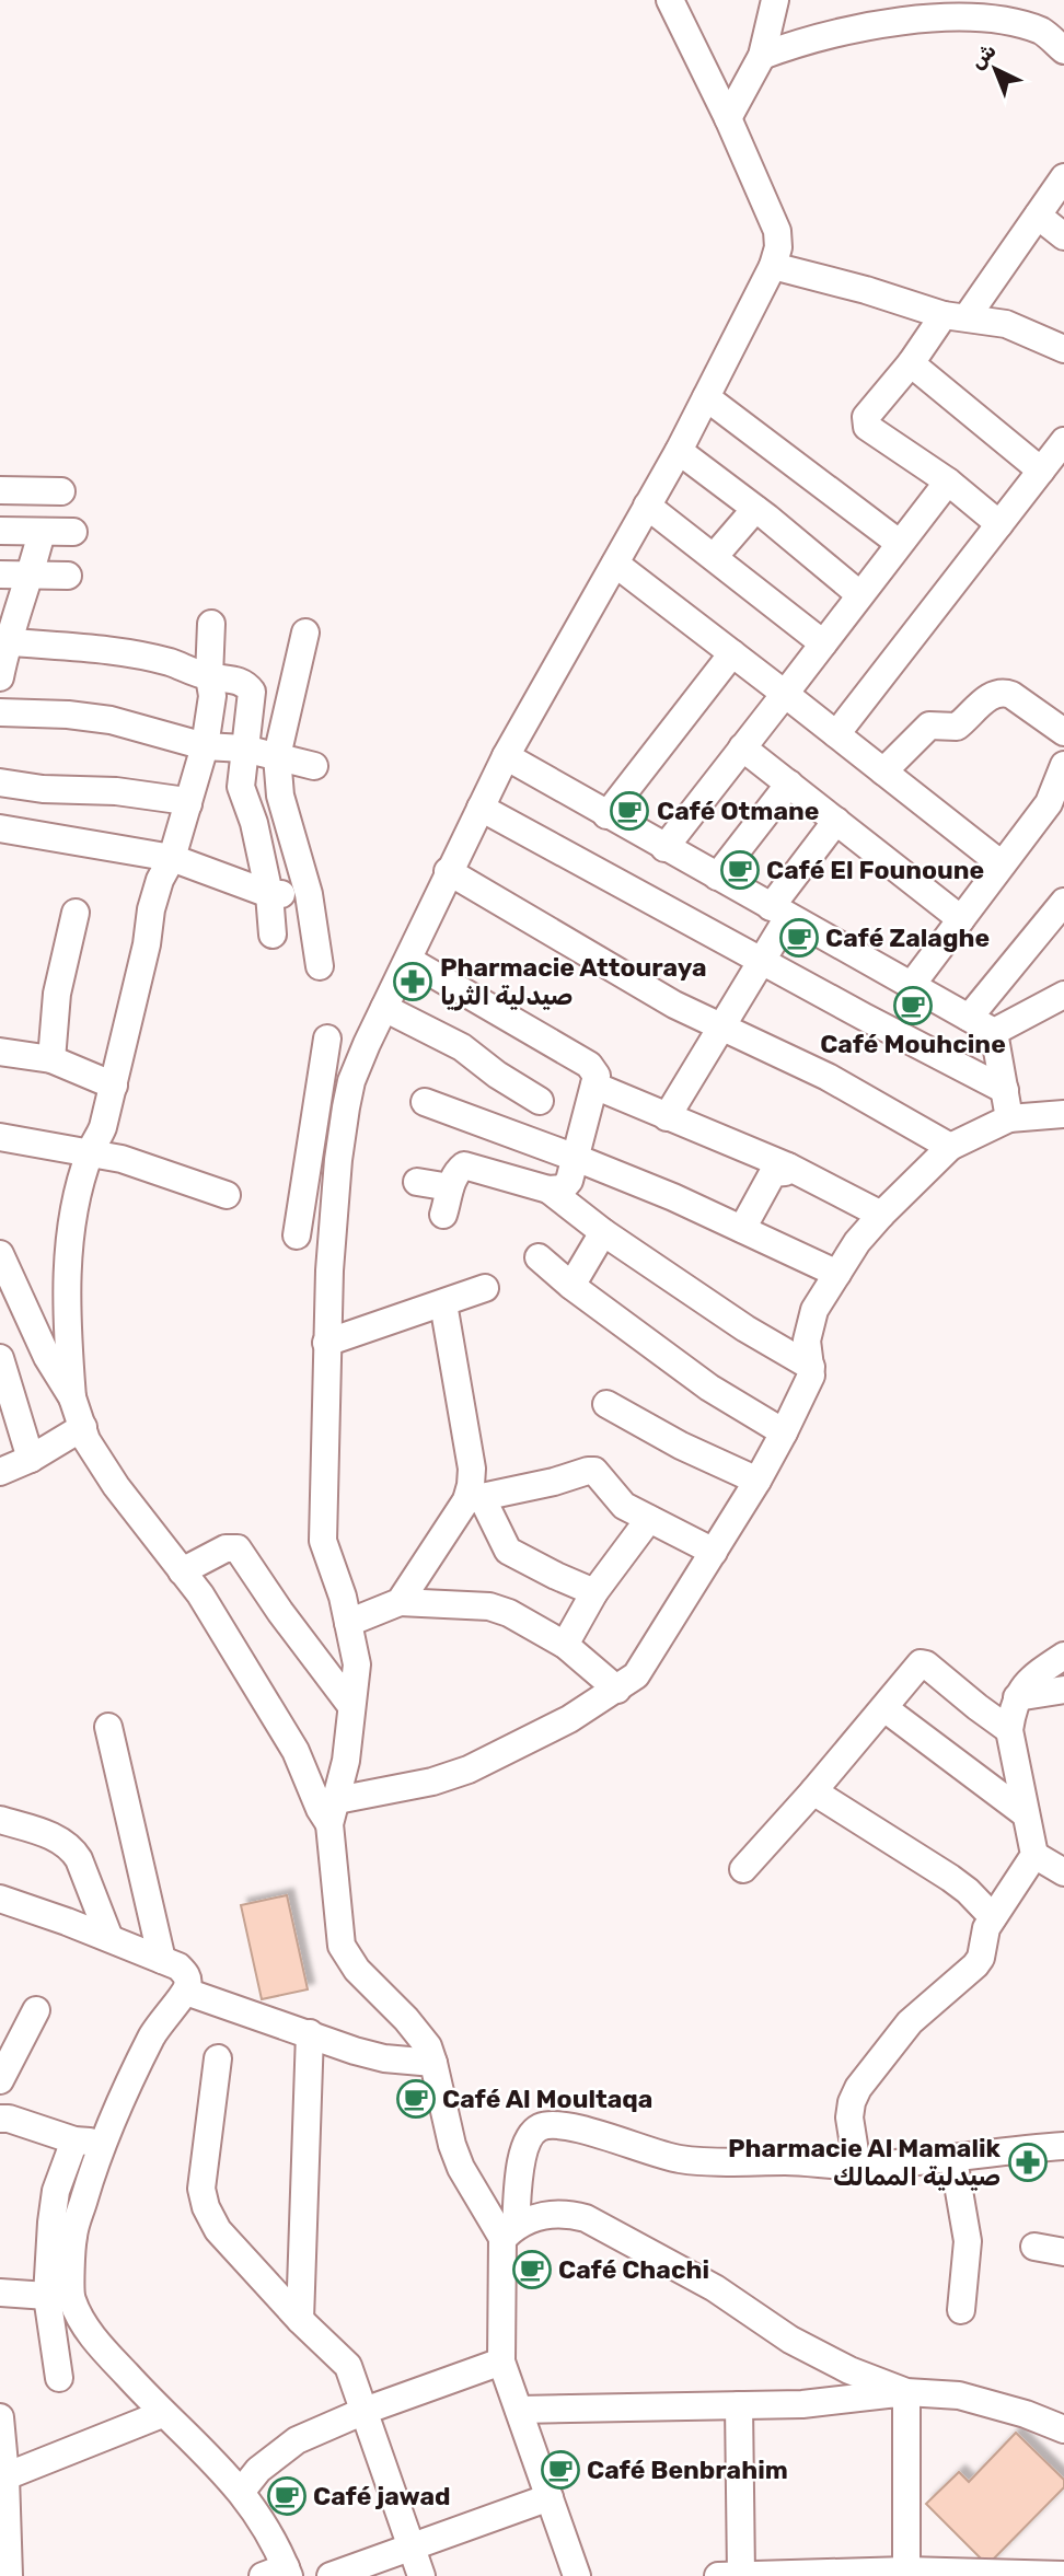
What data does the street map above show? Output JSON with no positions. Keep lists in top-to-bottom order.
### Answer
{
  "places": {
    "cafe": [
      "Café Otmane",
      "Café El Founoune",
      "Café Zalaghe",
      "Café Mouhcine",
      "Café Al Moultaqa",
      "Café Chachi",
      "Café Benbrahim",
      "Café jawad"
    ],
    "pharmacy": ["Pharmacie Attouraya صيدلية الثريا", "Pharmacie Al Mamalik صيدلية الممالك"]
  },
  "north": "top left"
}
